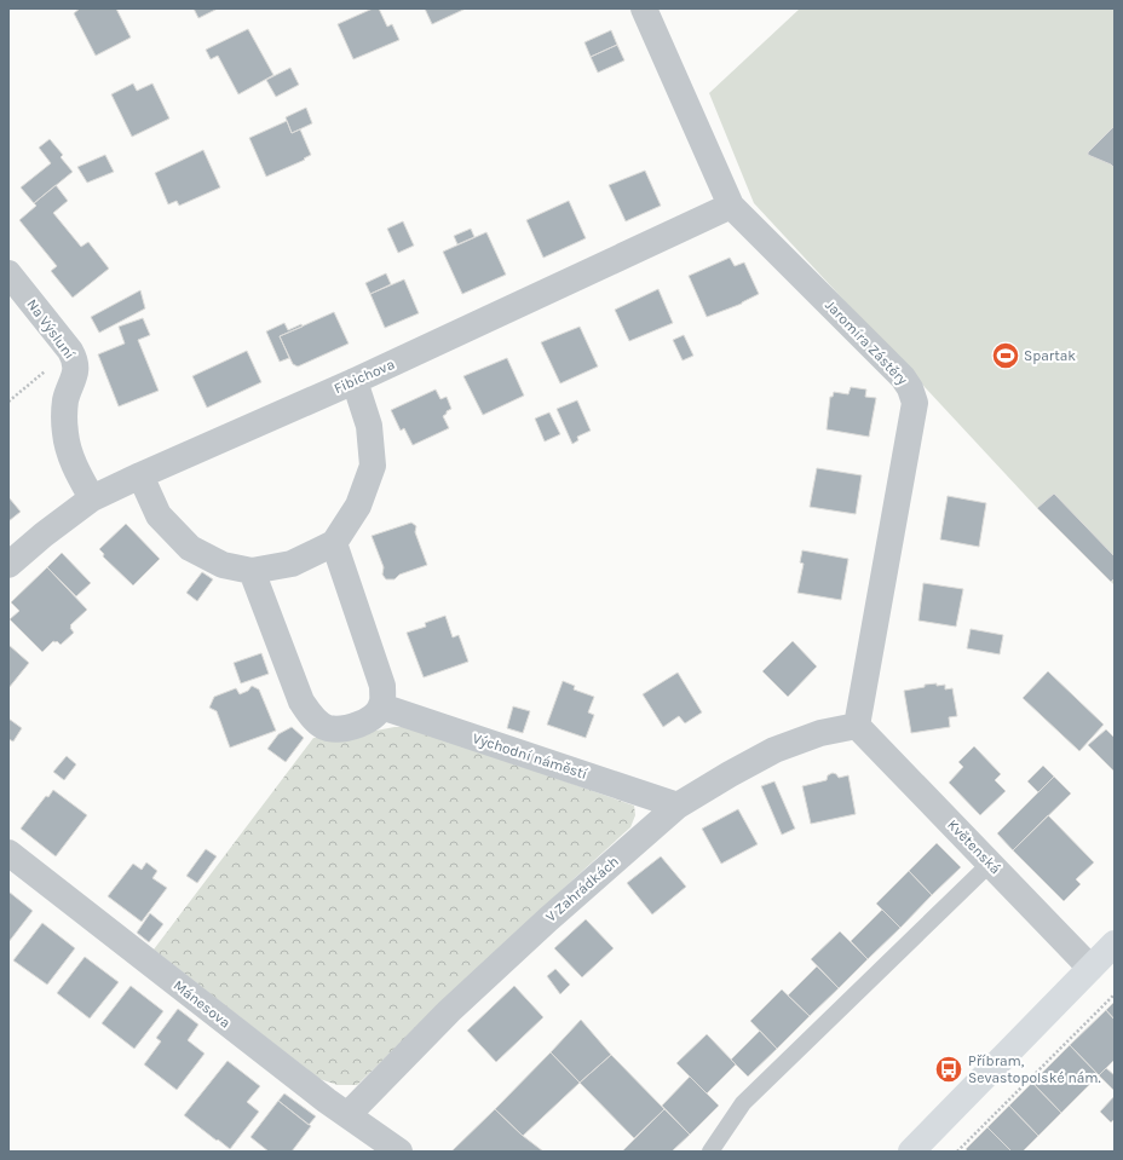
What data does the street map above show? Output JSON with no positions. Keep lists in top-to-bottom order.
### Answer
{
  "streets": {
    "street": [
      "Na Výsluní",
      "Jaromíra Zástěry",
      "Fibichova",
      "Východní náměstí",
      "Květenská",
      "V Zahrádkách",
      "Mánesova"
    ]
  },
  "crossings": [
    ["Na Výsluní", "Fibichova"],
    ["Jaromíra Zástěry", "Fibichova"],
    ["Jaromíra Zástěry", "Květenská"],
    ["Jaromíra Zástěry", "V Zahrádkách"],
    ["Východní náměstí", "V Zahrádkách"],
    ["Květenská", "V Zahrádkách"],
    ["V Zahrádkách", "Mánesova"]
  ],
  "places": {
    "sports": ["Spartak"],
    "bus stop": ["Příbram, Sevastopolské nám."]
  }
}
